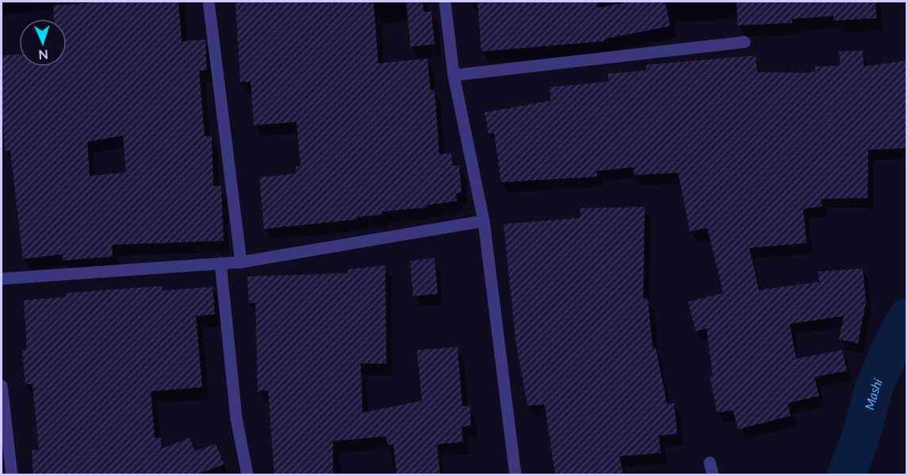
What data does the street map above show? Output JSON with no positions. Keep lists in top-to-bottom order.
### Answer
{
  "water": ["Mashi"],
  "north": "bottom"
}
